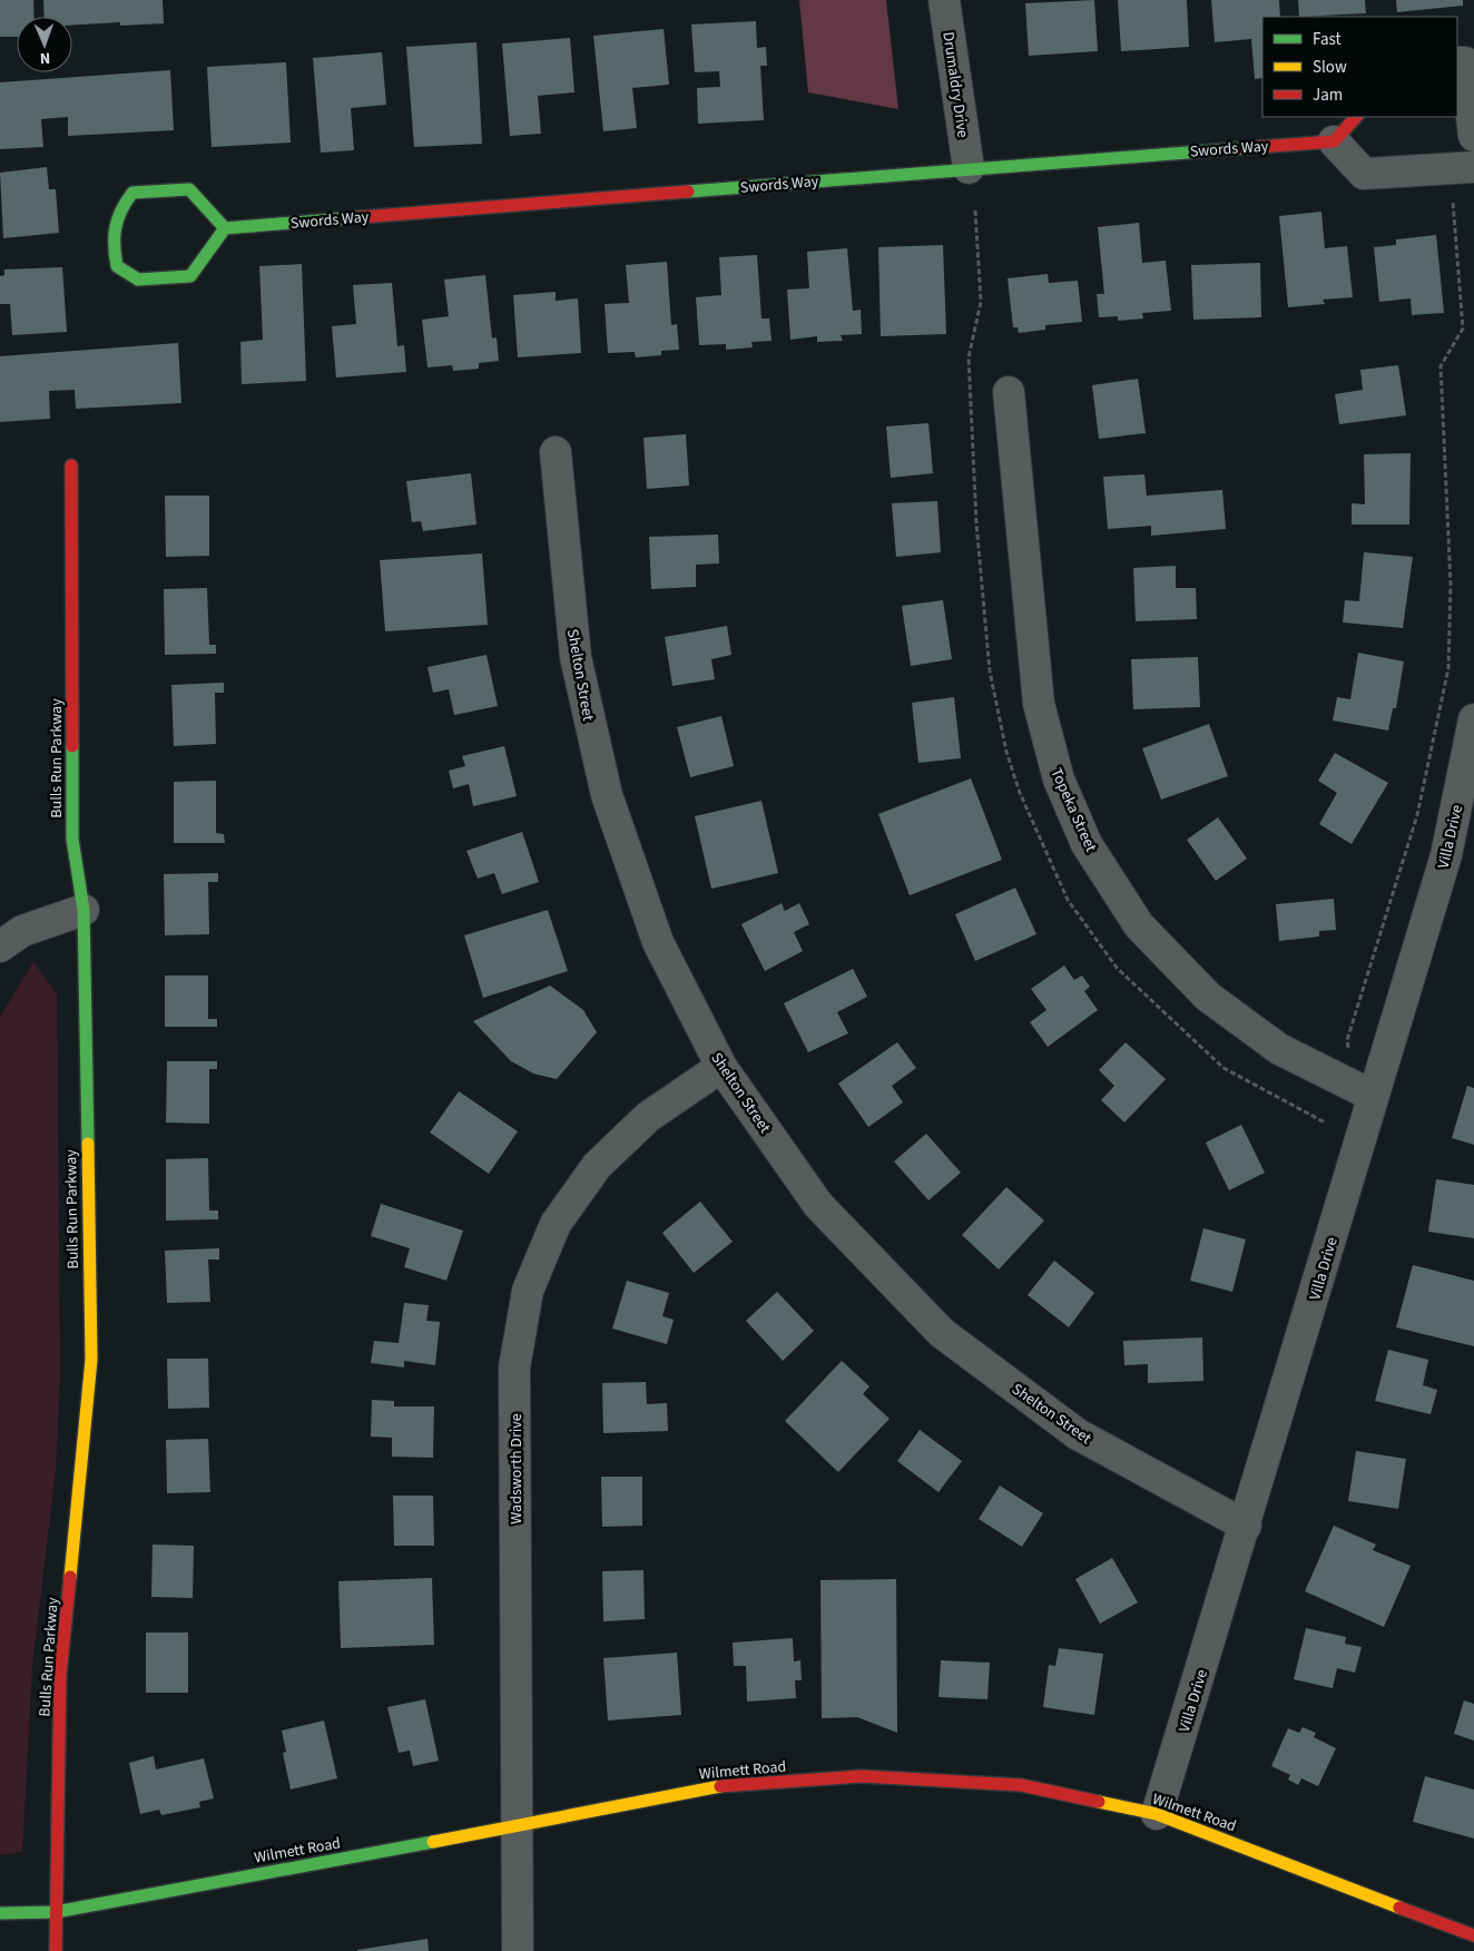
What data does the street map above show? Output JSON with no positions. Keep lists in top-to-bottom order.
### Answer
{
  "streets": {
    "street": [
      "Drumaldry Drive",
      "Swords Way",
      "Shelton Street",
      "Bulls Run Parkway",
      "Topeka Street",
      "Villa Drive",
      "Wadsworth Drive",
      "Wilmett Road"
    ]
  },
  "crossings": [
    ["Drumaldry Drive", "Swords Way"],
    ["Shelton Street", "Villa Drive"],
    ["Shelton Street", "Wadsworth Drive"],
    ["Bulls Run Parkway", "Wilmett Road"],
    ["Topeka Street", "Villa Drive"],
    ["Villa Drive", "Wilmett Road"],
    ["Wadsworth Drive", "Wilmett Road"]
  ],
  "legend": ["Fast", "Slow", "Jam"],
  "north": "bottom"
}
